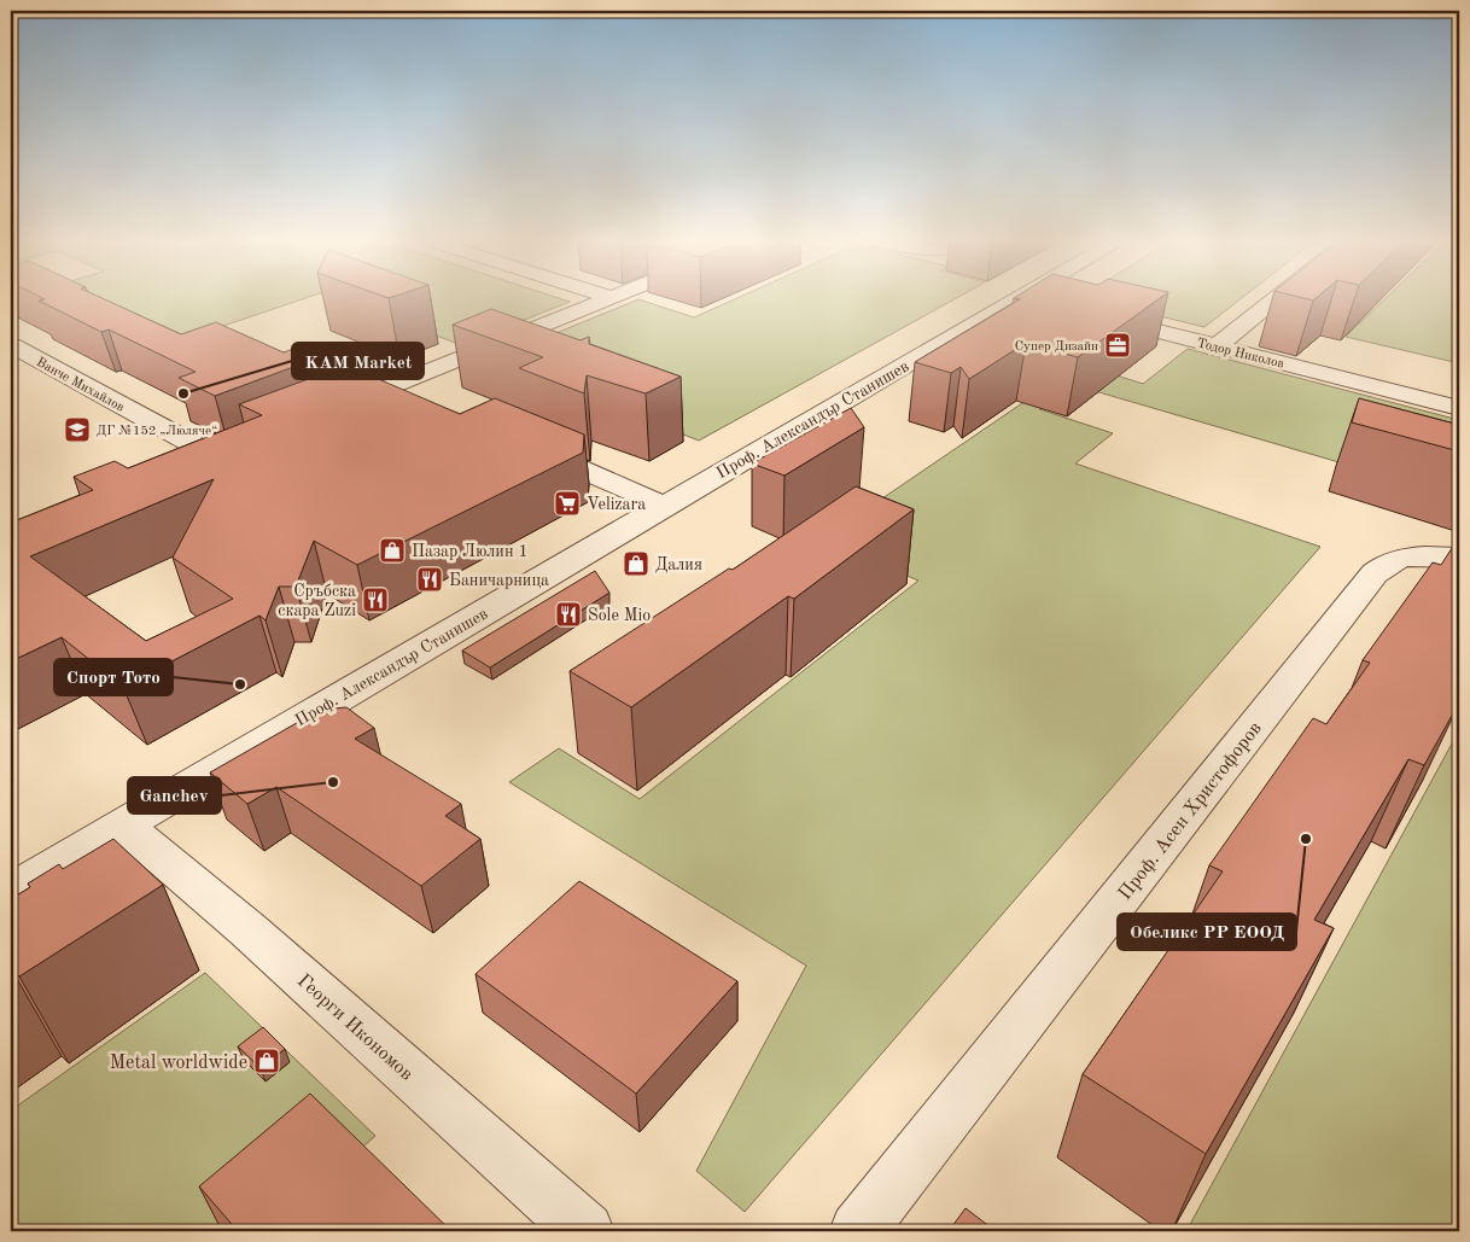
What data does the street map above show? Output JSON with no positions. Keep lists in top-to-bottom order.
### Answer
{
  "streets": {
    "street": [
      "Тодор Николов",
      "Ванче Михайлов",
      "Проф. Александър Станишев",
      "Проф. Асен Христофоров",
      "Георги Икономов"
    ]
  },
  "crossings": [
    ["Проф. Александър Станишев", "Георги Икономов"]
  ],
  "places": {
    "office": ["Супер Дизайн"],
    "other": [
      "KAM Market",
      "Спорт Тото",
      "Ganchev",
      "Обеликс РР ЕООД"
    ],
    "school or university": ["ДГ №152 „Люляче“"],
    "supermarket": ["Velizara"],
    "shop": ["Пазар Люлин 1", "Далия", "Metal worldwide"],
    "restaurant": ["Баничарница", "Сръбска скара Zuzi", "Sole Mio"]
  }
}
